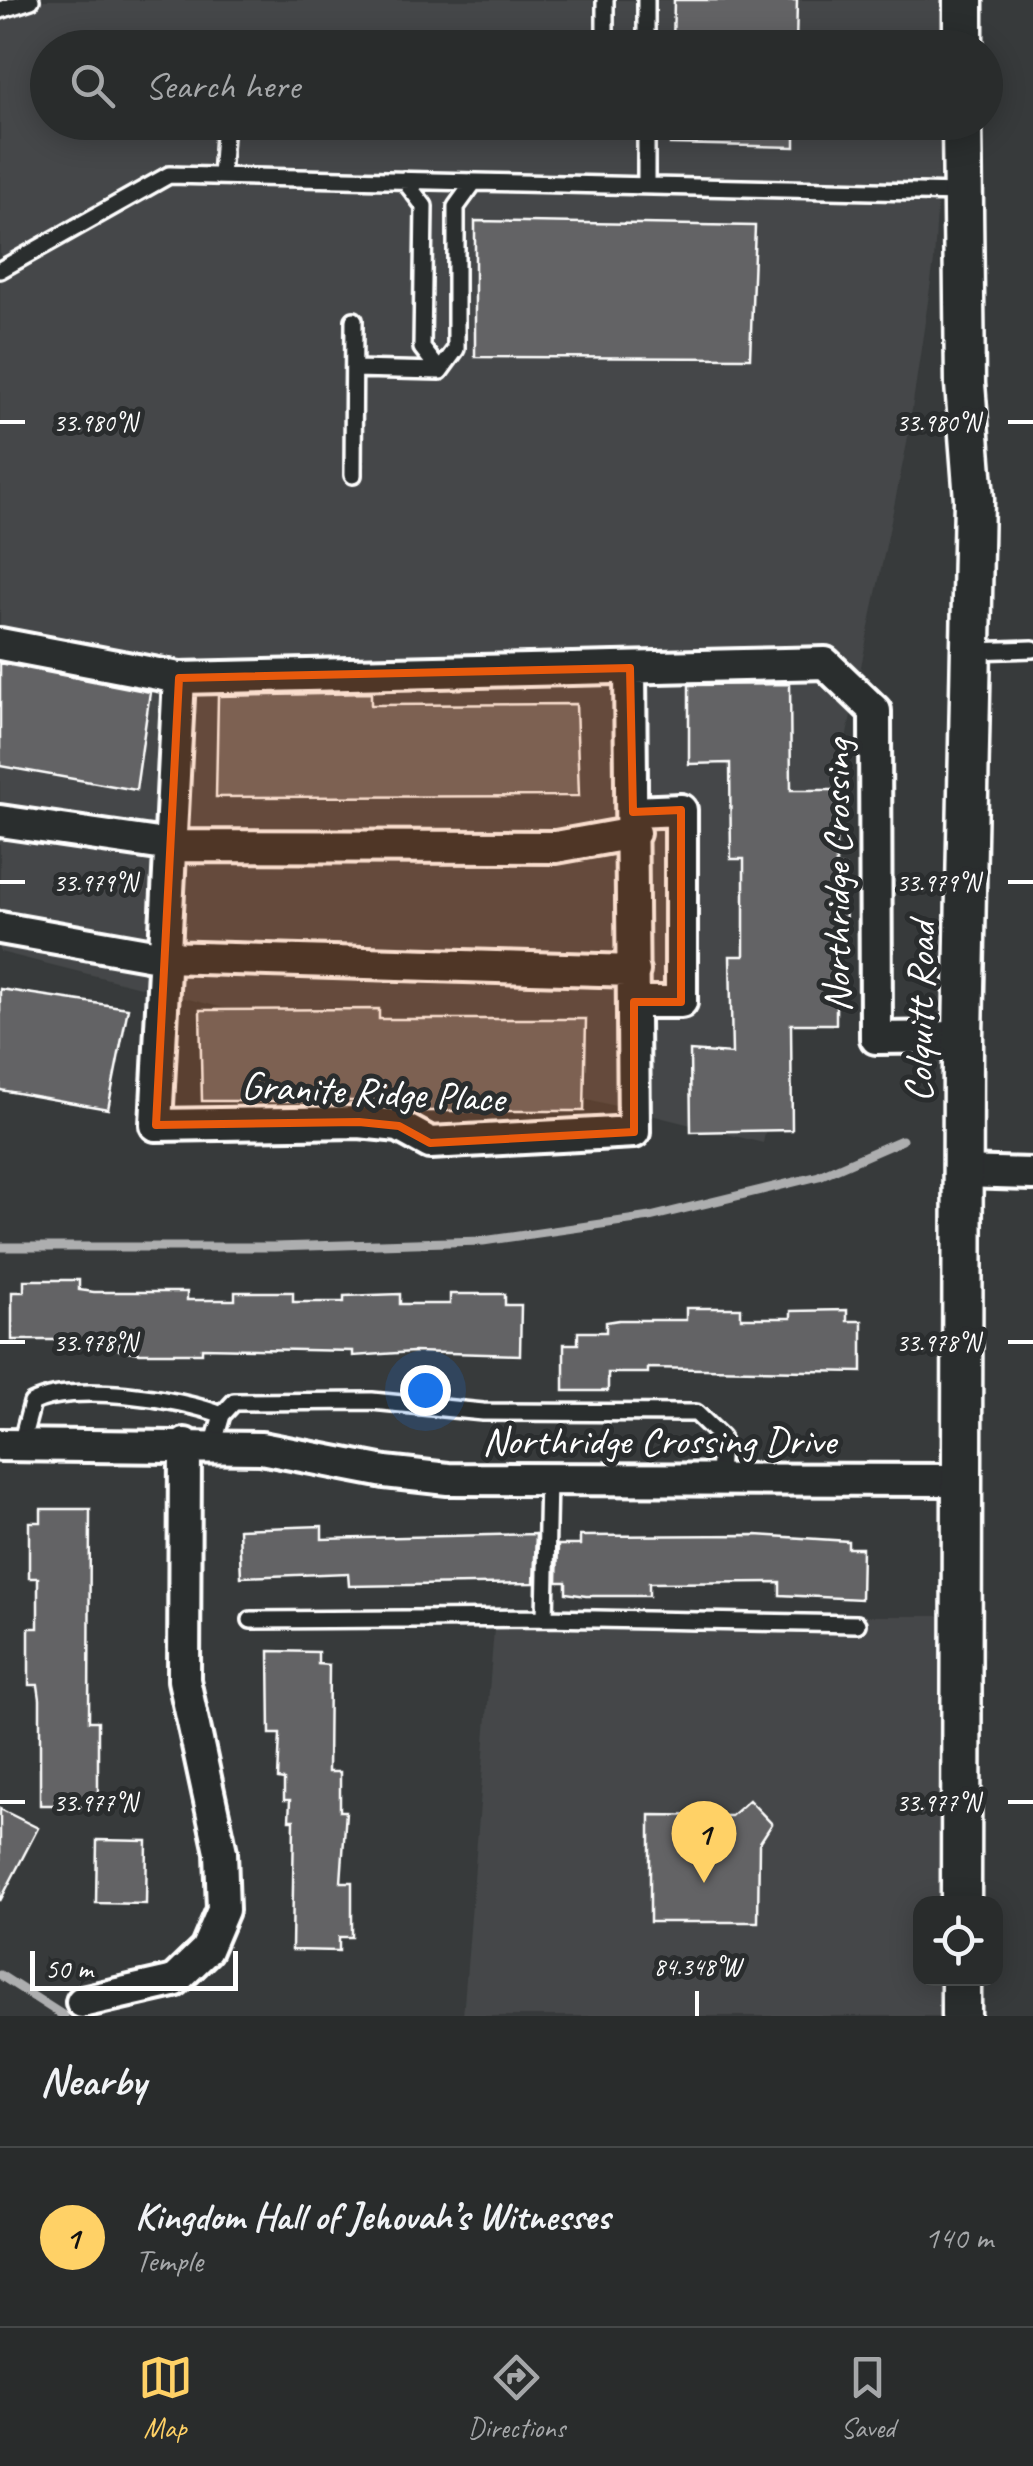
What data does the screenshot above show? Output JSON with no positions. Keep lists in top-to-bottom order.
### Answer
{
  "streets": {
    "street": [
      "Northridge Crossing",
      "Colquitt Road",
      "Granite Ridge Place",
      "Northridge Crossing Drive"
    ]
  },
  "crossings": [
    ["Northridge Crossing", "Colquitt Road"],
    ["Colquitt Road", "Northridge Crossing Drive"]
  ],
  "scale_bar": "50 m",
  "page": {
    "search": "Search here",
    "pins": "1",
    "scale": "50 m",
    "heading": "Nearby",
    "list": [
      {
        "mark": "1",
        "name": "Kingdom Hall of Jehovah’s Witnesses",
        "note": "Temple",
        "value": "140 m"
      }
    ],
    "nav": ["Map", "Directions", "Saved"]
  },
  "coordinates": [
    "33.980°N",
    "33.979°N",
    "33.978°N",
    "33.977°N",
    "84.348°W"
  ]
}
